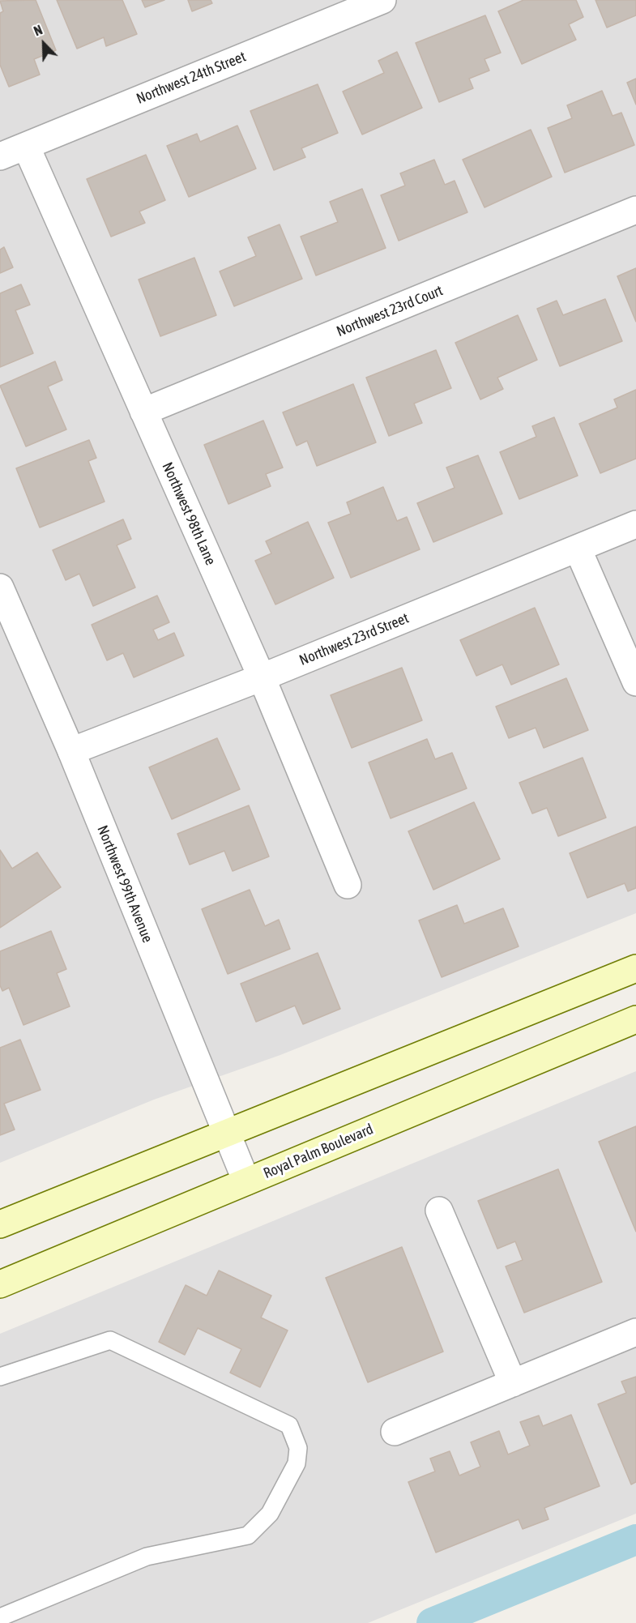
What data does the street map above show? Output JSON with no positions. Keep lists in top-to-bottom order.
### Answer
{
  "streets": {
    "main road": ["Royal Palm Boulevard"],
    "street": [
      "Northwest 24th Street",
      "Northwest 23rd Court",
      "Northwest 98th Lane",
      "Northwest 23rd Street",
      "Northwest 99th Avenue"
    ]
  },
  "crossings": [
    ["Northwest 24th Street", "Northwest 98th Lane"],
    ["Northwest 23rd Court", "Northwest 98th Lane"],
    ["Northwest 98th Lane", "Northwest 23rd Street"],
    ["Northwest 23rd Street", "Northwest 99th Avenue"],
    ["Northwest 99th Avenue", "Royal Palm Boulevard"]
  ],
  "north": "top left"
}
